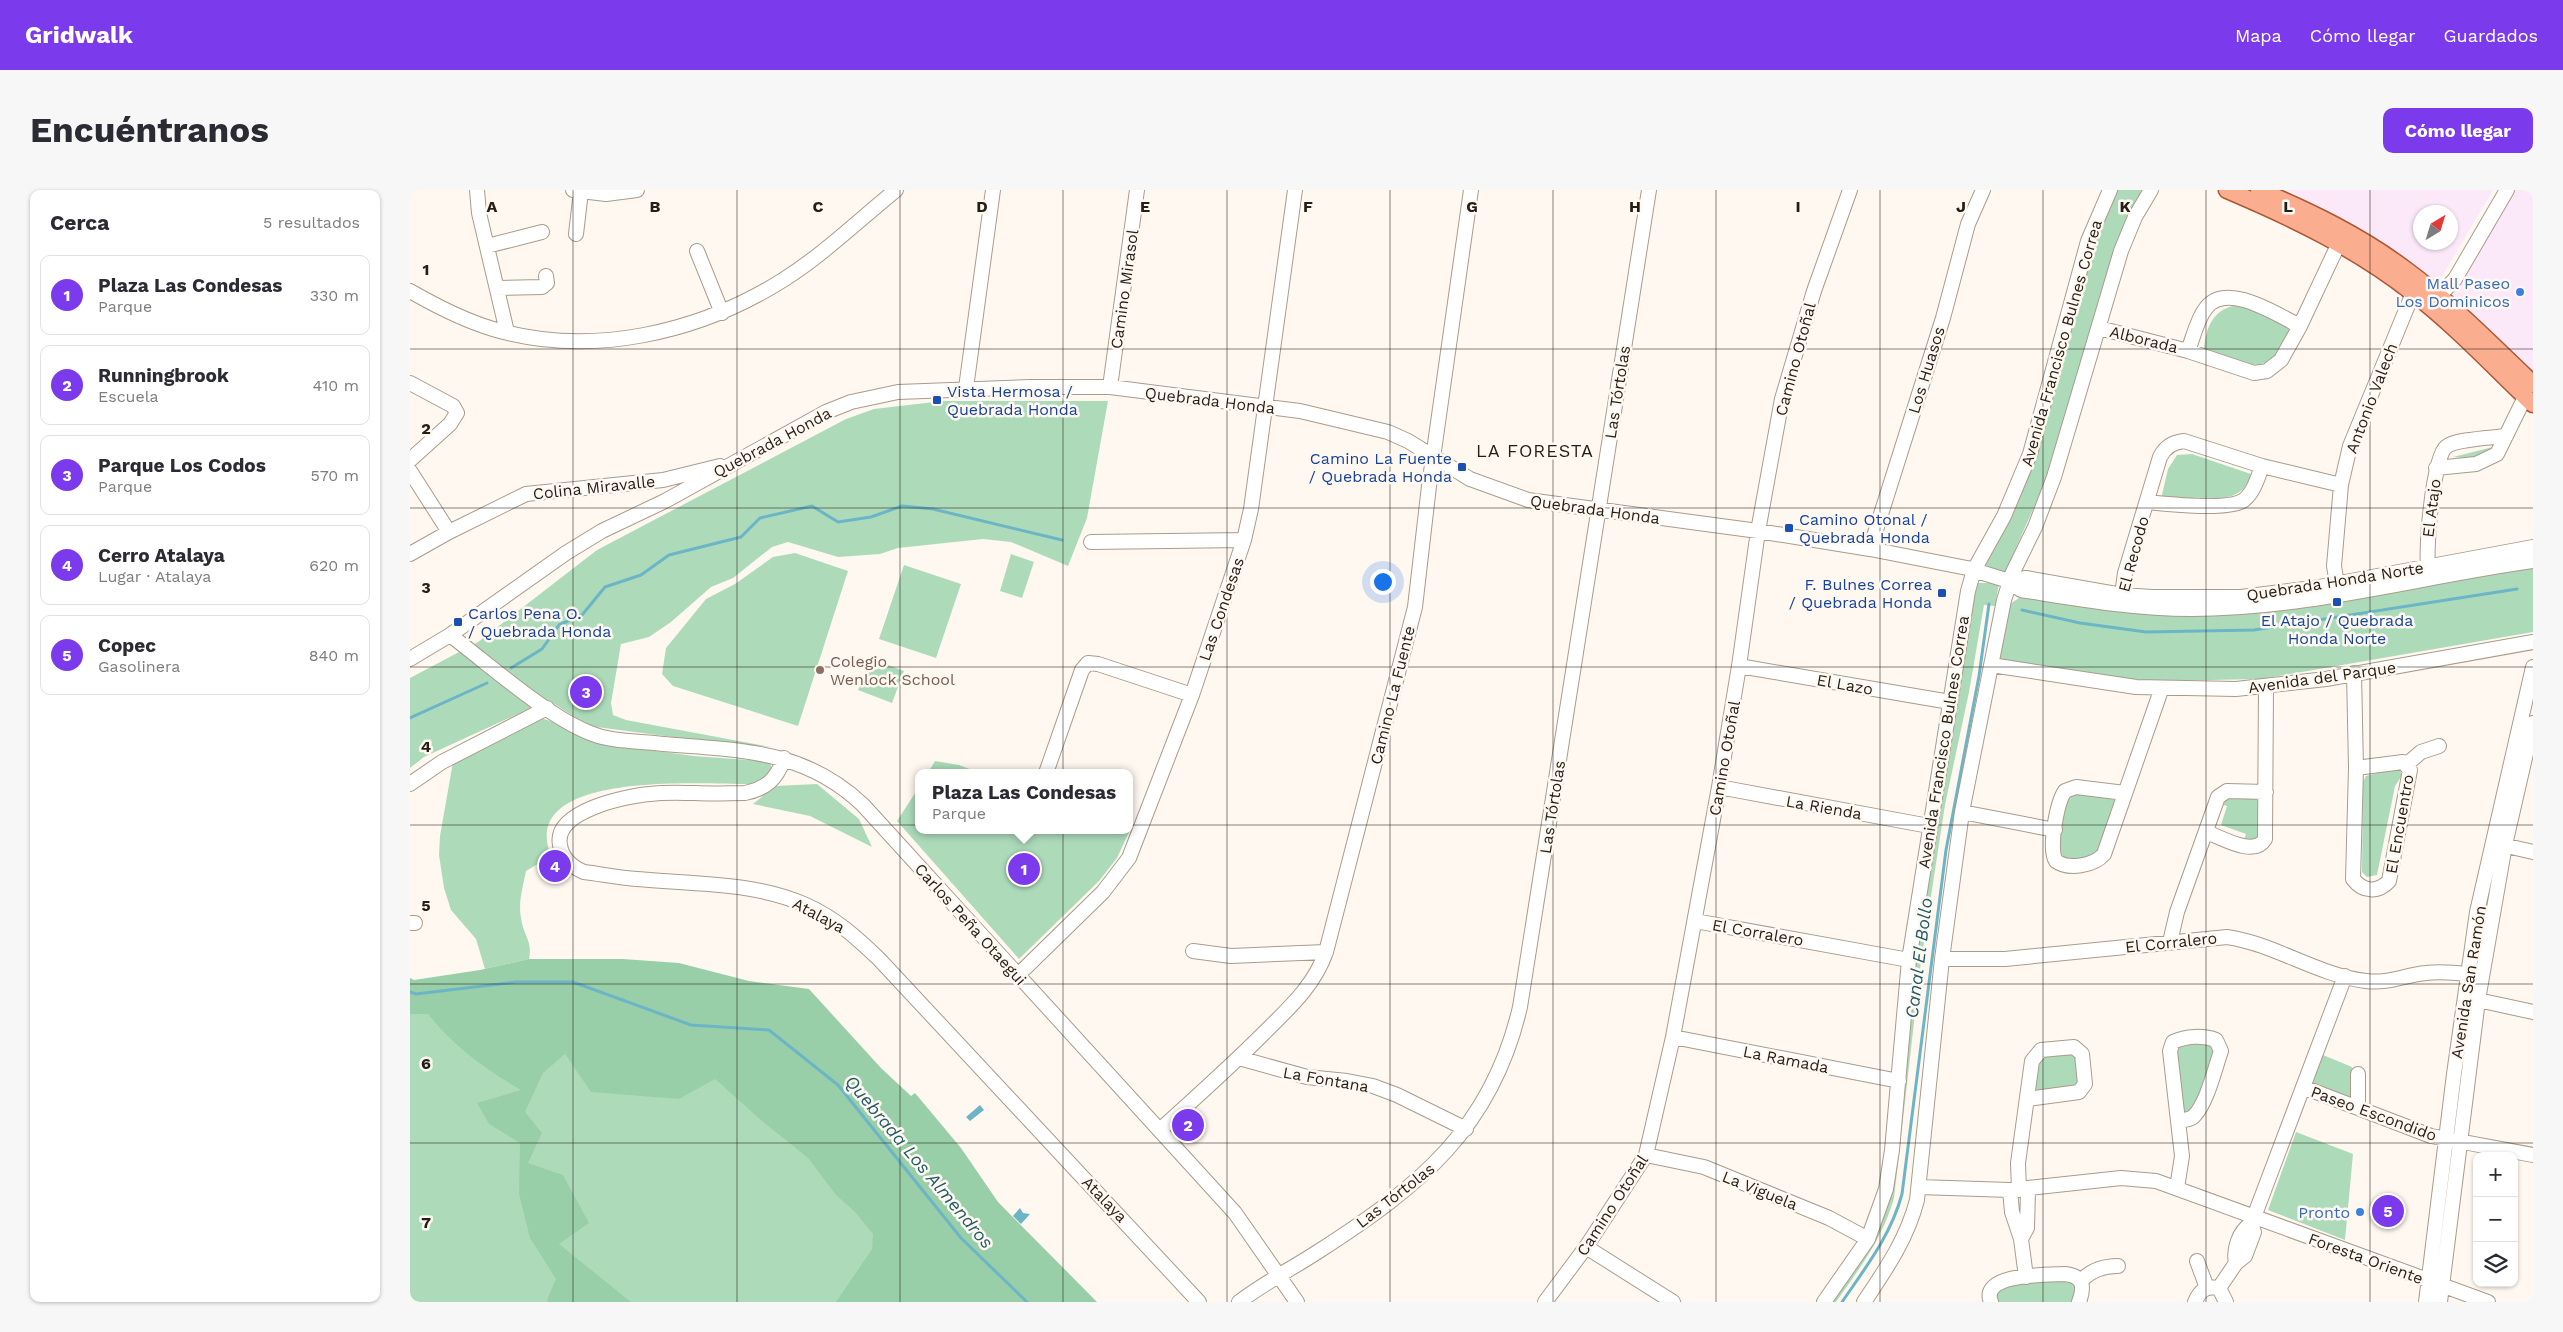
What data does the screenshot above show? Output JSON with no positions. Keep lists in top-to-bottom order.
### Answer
{
  "streets": {
    "street": [
      "Camino Mirasol",
      "Alborada",
      "Avenida Francisco Bulnes Correa",
      "Camino Otoñal",
      "Los Huasos",
      "Las Tórtolas",
      "Antonio Valech",
      "Quebrada Honda",
      "Colina Miravalle",
      "El Atajo",
      "El Recodo",
      "Quebrada Honda Norte",
      "Las Condesas",
      "Avenida del Parque",
      "El Lazo",
      "Camino La Fuente",
      "La Rienda",
      "El Encuentro",
      "Atalaya",
      "Carlos Peña Otaegui",
      "El Corralero",
      "Avenida San Ramón",
      "La Ramada",
      "La Fontana",
      "Paseo Escondido",
      "La Viguela",
      "Foresta Oriente"
    ]
  },
  "crossings": [
    ["Camino Mirasol", "Quebrada Honda"],
    ["Alborada", "Avenida Francisco Bulnes Correa"],
    ["Avenida Francisco Bulnes Correa", "Quebrada Honda"],
    ["Avenida Francisco Bulnes Correa", "Quebrada Honda Norte"],
    ["Avenida Francisco Bulnes Correa", "Avenida del Parque"],
    ["Avenida Francisco Bulnes Correa", "El Lazo"],
    ["Avenida Francisco Bulnes Correa", "La Rienda"],
    ["Avenida Francisco Bulnes Correa", "El Corralero"],
    ["Avenida Francisco Bulnes Correa", "La Ramada"],
    ["Avenida Francisco Bulnes Correa", "La Viguela"],
    ["Avenida Francisco Bulnes Correa", "Foresta Oriente"],
    ["Camino Otoñal", "Quebrada Honda"],
    ["Camino Otoñal", "El Lazo"],
    ["Camino Otoñal", "La Rienda"],
    ["Camino Otoñal", "El Corralero"],
    ["Camino Otoñal", "La Ramada"],
    ["Camino Otoñal", "La Viguela"],
    ["Los Huasos", "Quebrada Honda"],
    ["Las Tórtolas", "Quebrada Honda"],
    ["Las Tórtolas", "Carlos Peña Otaegui"],
    ["Las Tórtolas", "La Fontana"],
    ["Antonio Valech", "El Recodo"],
    ["Antonio Valech", "Quebrada Honda Norte"],
    ["Quebrada Honda", "Colina Miravalle"],
    ["Quebrada Honda", "Quebrada Honda Norte"],
    ["Quebrada Honda", "Las Condesas"],
    ["Quebrada Honda", "Camino La Fuente"],
    ["Quebrada Honda", "Carlos Peña Otaegui"],
    ["El Atajo", "Quebrada Honda Norte"],
    ["El Recodo", "Quebrada Honda Norte"],
    ["Las Condesas", "Carlos Peña Otaegui"],
    ["Avenida del Parque", "El Encuentro"],
    ["Camino La Fuente", "Carlos Peña Otaegui"],
    ["Camino La Fuente", "La Fontana"],
    ["Atalaya", "Carlos Peña Otaegui"],
    ["El Corralero", "Avenida San Ramón"],
    ["El Corralero", "Paseo Escondido"],
    ["Avenida San Ramón", "Paseo Escondido"],
    ["Avenida San Ramón", "Foresta Oriente"],
    ["Paseo Escondido", "Foresta Oriente"]
  ],
  "districts": ["LA FORESTA"],
  "water": ["Canal El Bollo", "Quebrada Los Almendros"],
  "places": {
    "other": ["Mall Paseo Los Dominicos", "Colegio Wenlock School", "Pronto"],
    "transit": [
      "Vista Hermosa / Quebrada Honda",
      "Camino La Fuente / Quebrada Honda",
      "Camino Otonal / Quebrada Honda",
      "F. Bulnes Correa / Quebrada Honda",
      "El Atajo / Quebrada Honda Norte",
      "Carlos Pena O. / Quebrada Honda"
    ]
  },
  "north": "top right",
  "page": {
    "header": "Gridwalk",
    "nav": ["Mapa", "Cómo llegar", "Guardados"],
    "buttons": "Cómo llegar",
    "title": "Encuéntranos",
    "heading": ["Cerca", "5 resultados"],
    "list": [
      {
        "mark": "1",
        "name": "Plaza Las Condesas",
        "note": "Parque",
        "value": "330 m"
      },
      {
        "mark": "2",
        "name": "Runningbrook",
        "note": "Escuela",
        "value": "410 m"
      },
      {
        "mark": "3",
        "name": "Parque Los Codos",
        "note": "Parque",
        "value": "570 m"
      },
      {
        "mark": "4",
        "name": "Cerro Atalaya",
        "note": "Lugar · Atalaya",
        "value": "620 m"
      },
      {
        "mark": "5",
        "name": "Copec",
        "note": "Gasolinera",
        "value": "840 m"
      }
    ],
    "pins": [
      "3",
      "4",
      "1",
      "2",
      "5"
    ],
    "popup": ["Plaza Las Condesas", "Parque"],
    "map_buttons": ["+", "−"]
  },
  "grid": {
    "columns": [
      "A",
      "B",
      "C",
      "D",
      "E",
      "F",
      "G",
      "H",
      "I",
      "J",
      "K",
      "L"
    ],
    "rows": [
      "1",
      "2",
      "3",
      "4",
      "5",
      "6",
      "7"
    ]
  }
}
